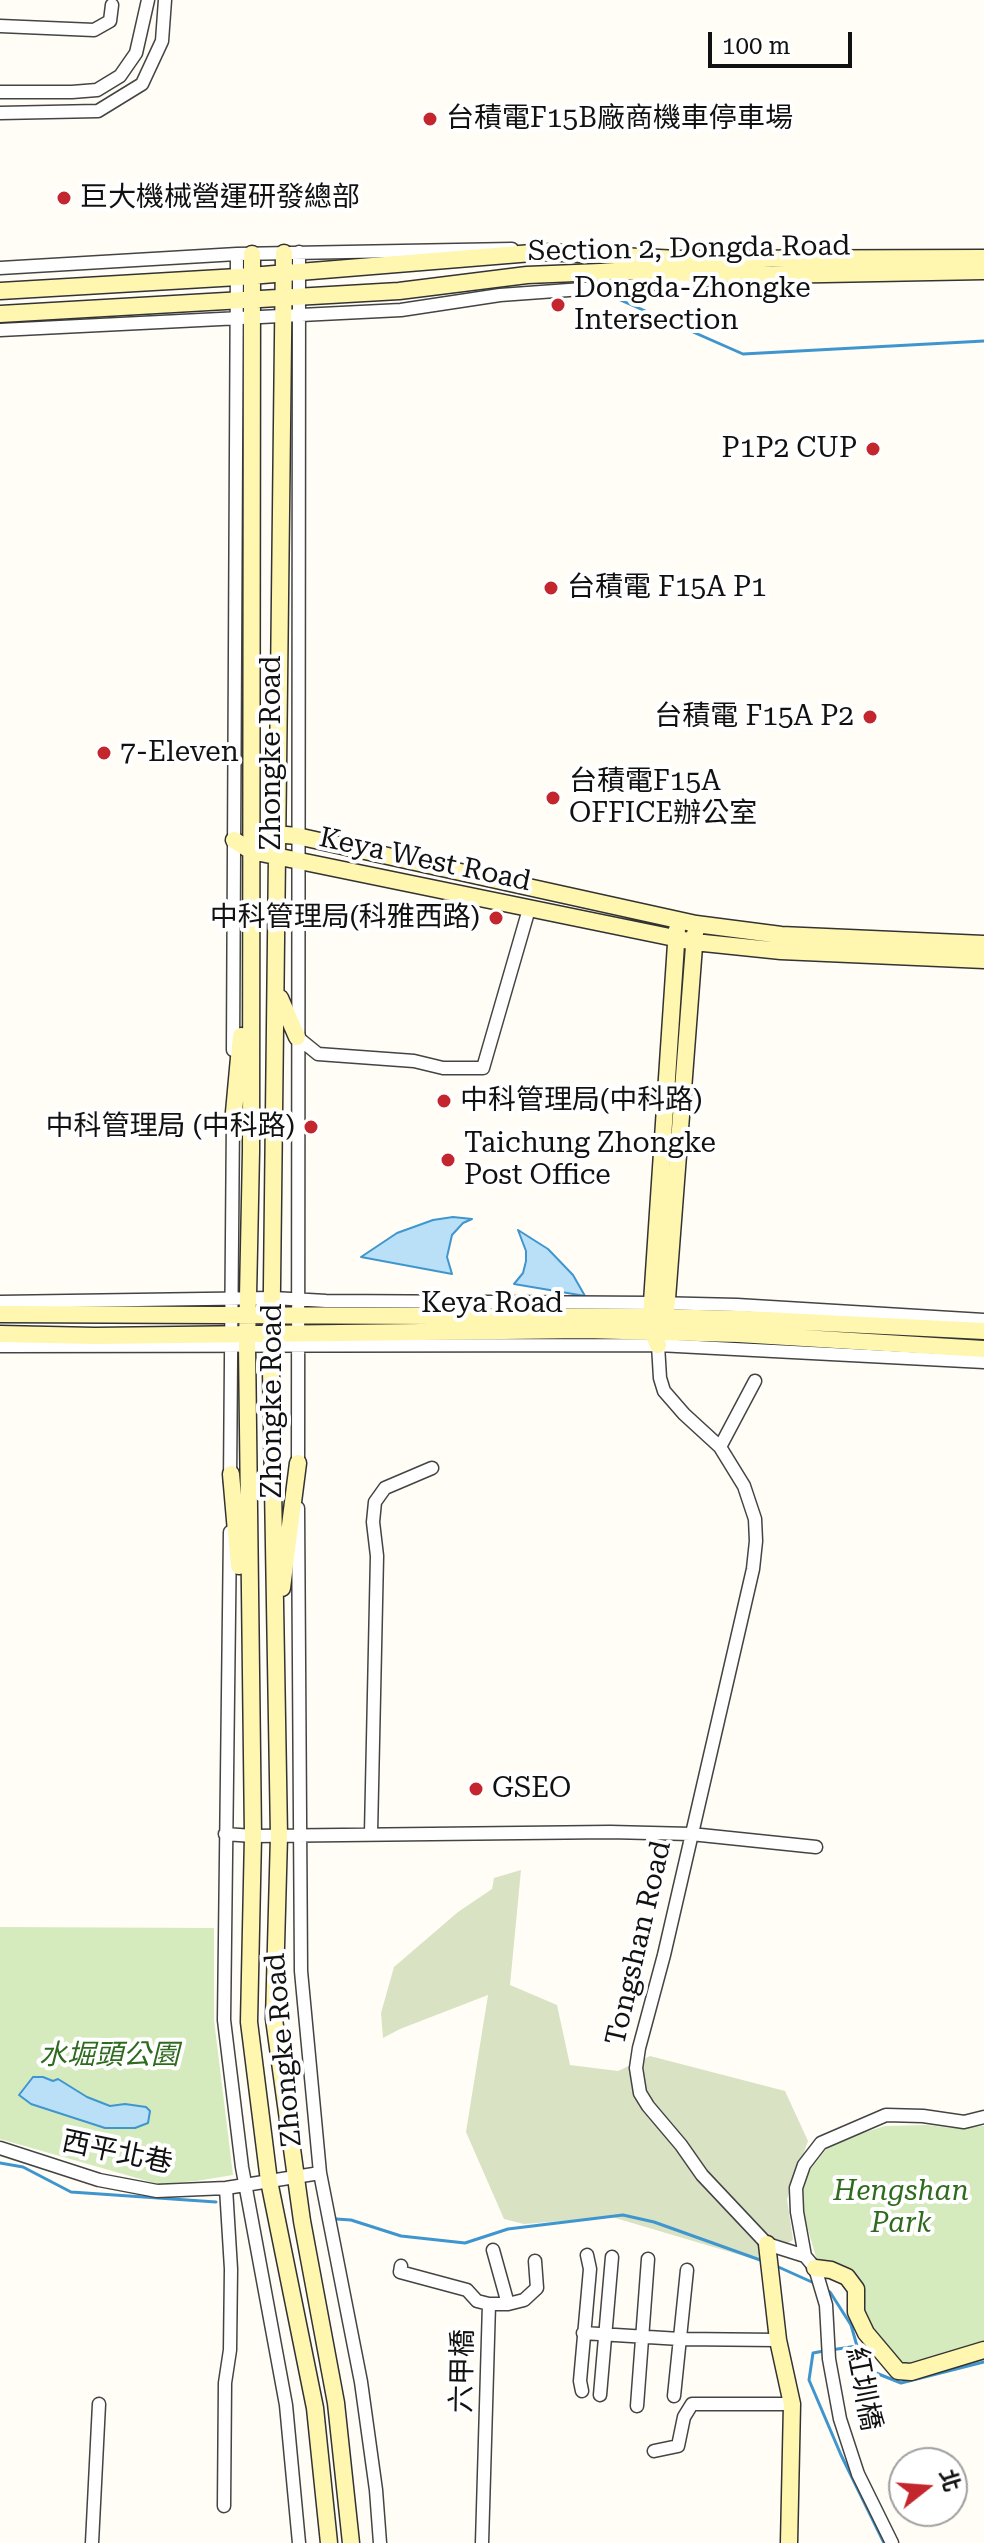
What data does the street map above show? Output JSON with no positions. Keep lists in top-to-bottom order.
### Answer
{
  "streets": {
    "street": [
      "Section 2, Dongda Road",
      "Zhongke Road",
      "Keya West Road",
      "Keya Road",
      "Tongshan Road",
      "西平北巷",
      "六甲橋",
      "紅圳橋"
    ]
  },
  "crossings": [
    ["Section 2, Dongda Road", "Zhongke Road"],
    ["Zhongke Road", "Keya West Road"],
    ["Zhongke Road", "Keya Road"],
    ["Zhongke Road", "西平北巷"],
    ["Keya Road", "Tongshan Road"]
  ],
  "parks": ["水堀頭公園", "Hengshan Park"],
  "places": [
    "台積電F15B廠商機車停車場",
    "巨大機械營運研發總部",
    "Dongda-Zhongke Intersection",
    "P1P2 CUP",
    "台積電 F15A P1",
    "台積電 F15A P2",
    "7-Eleven",
    "台積電F15A OFFICE辦公室",
    "中科管理局(科雅西路)",
    "中科管理局(中科路)",
    "中科管理局 (中科路)",
    "Taichung Zhongke Post Office",
    "GSEO"
  ],
  "scale_bar": "100 m",
  "north": "right"
}
